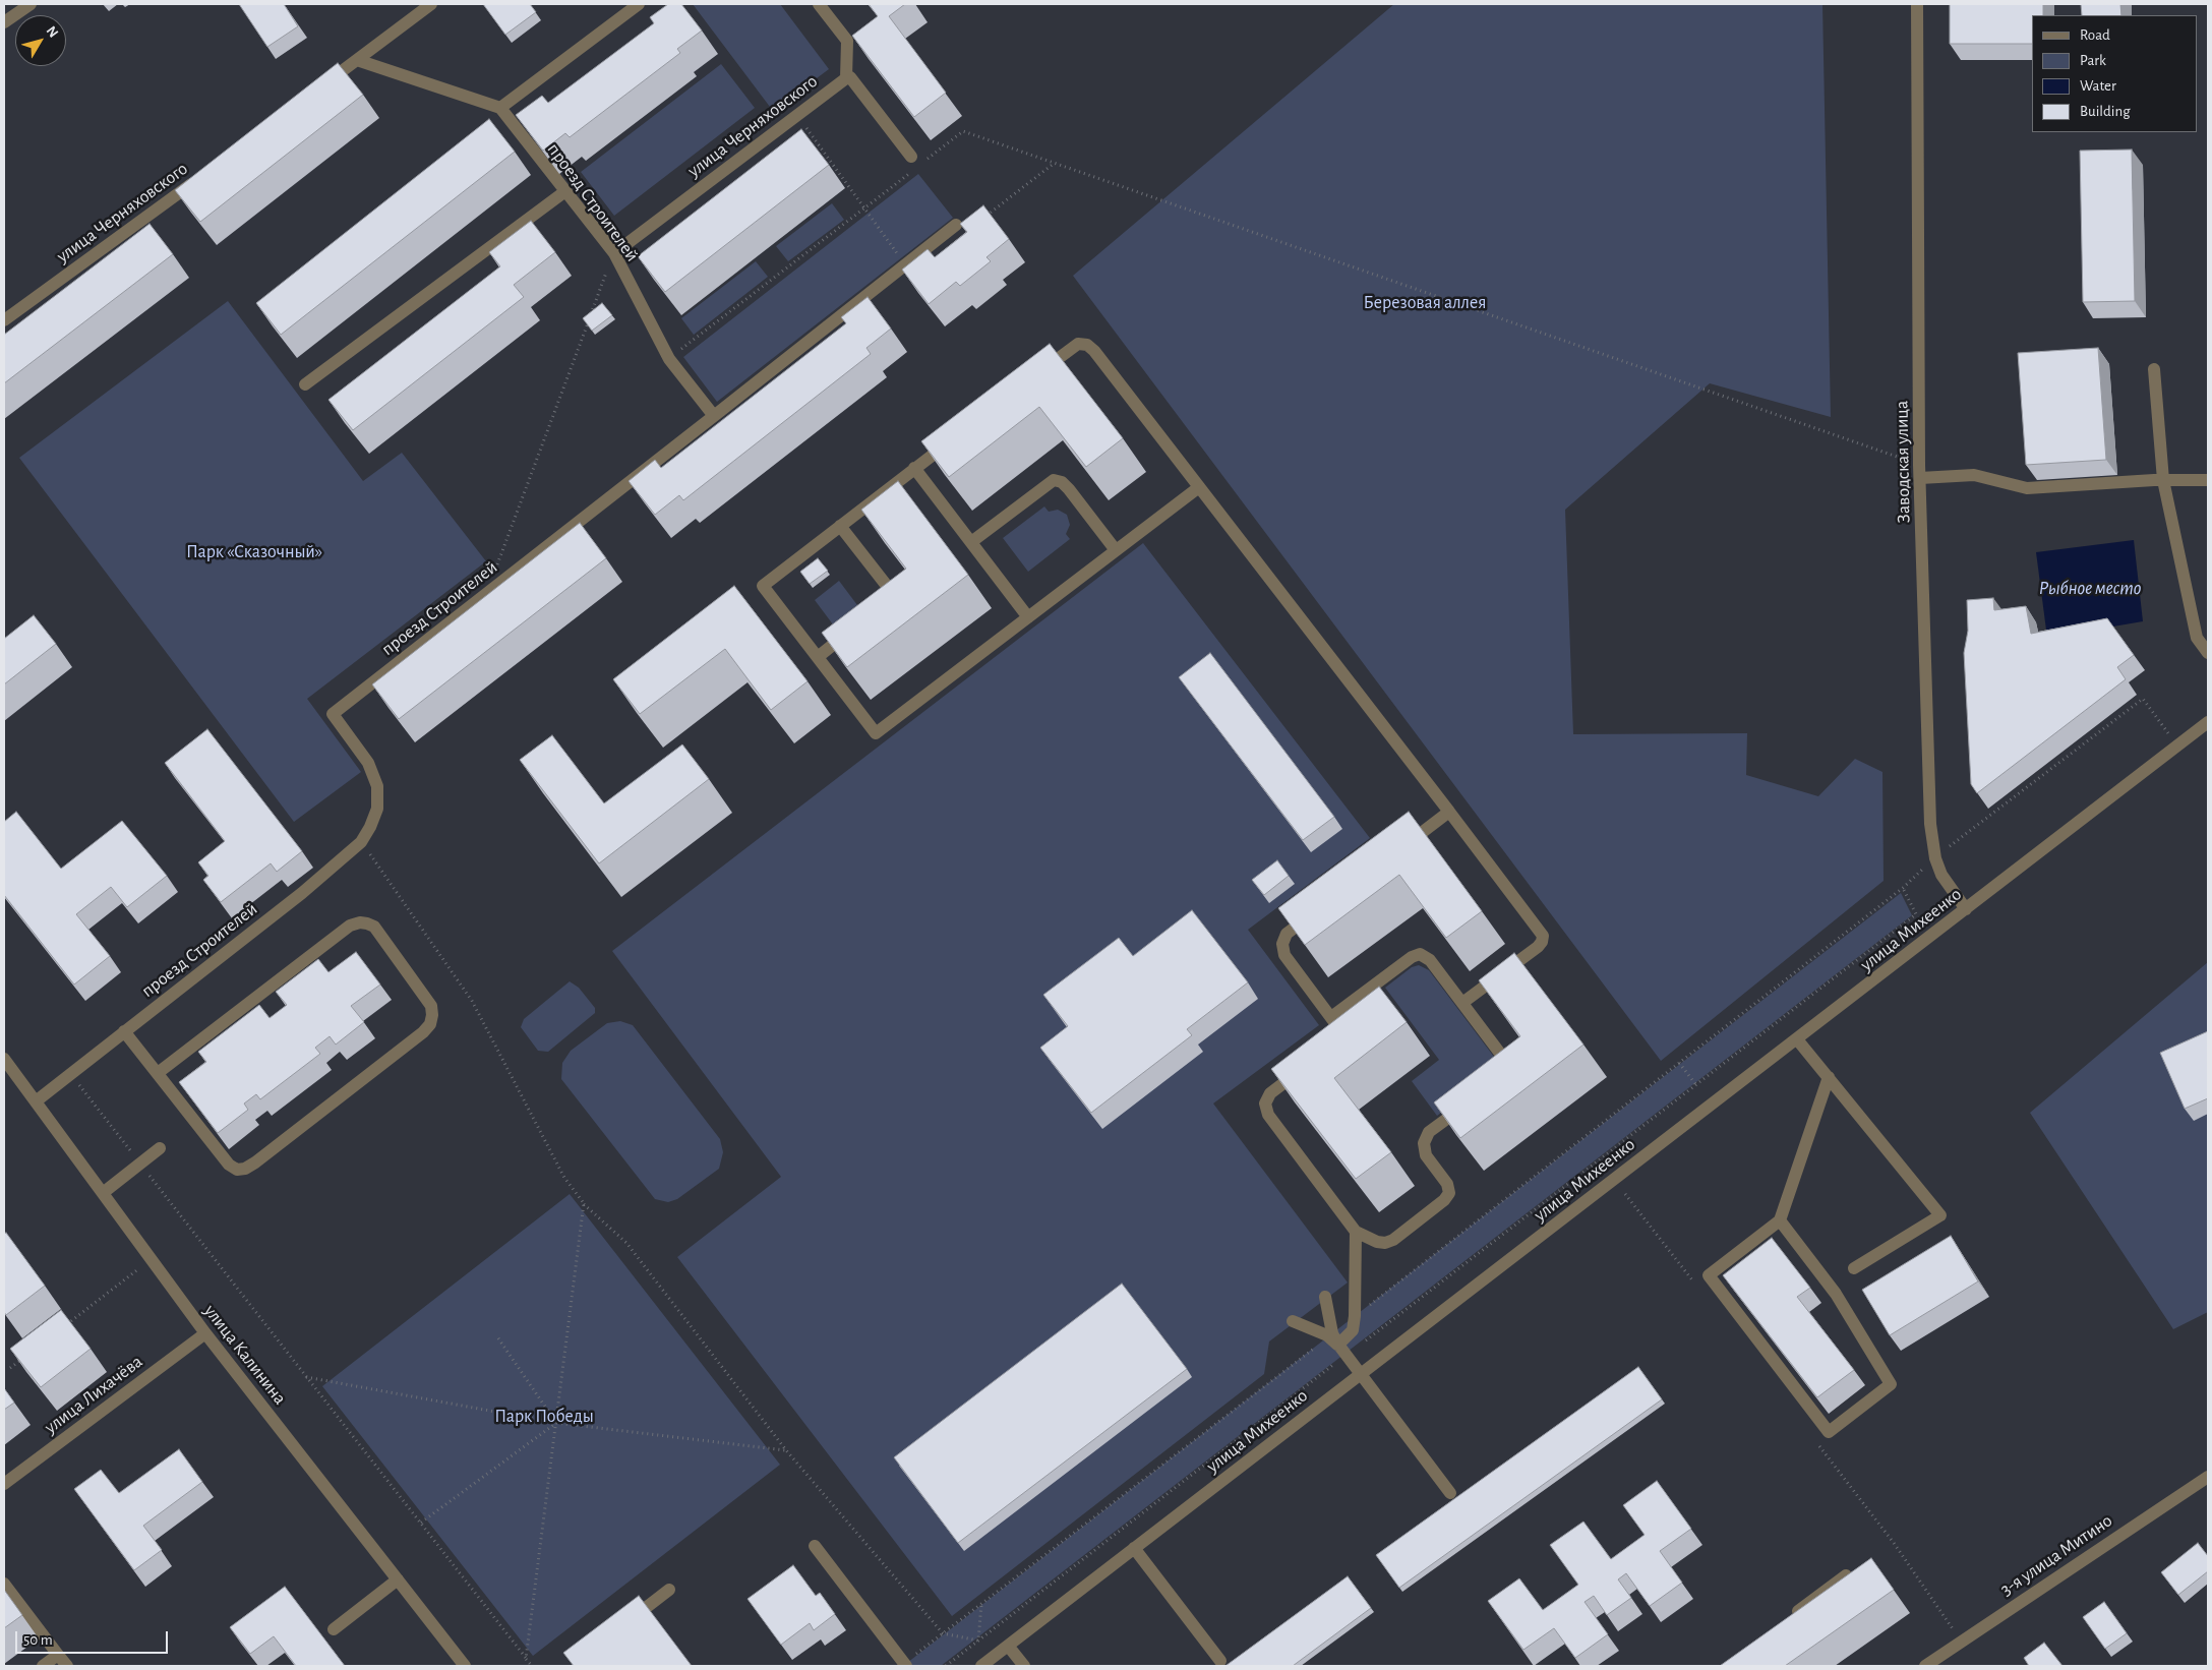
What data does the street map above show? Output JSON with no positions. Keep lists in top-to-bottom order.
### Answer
{
  "streets": {
    "street": [
      "улица Черняховского",
      "проезд Строителей",
      "Заводская улица",
      "улица Михеенко",
      "улица Калинина",
      "улица Лихачёва",
      "3-я улица Митино"
    ]
  },
  "crossings": [
    ["улица Черняховского", "проезд Строителей"],
    ["проезд Строителей", "улица Калинина"],
    ["Заводская улица", "улица Михеенко"],
    ["улица Калинина", "улица Лихачёва"]
  ],
  "water": ["Рыбное место"],
  "parks": ["Березовая аллея", "Парк «Сказочный»", "Парк Победы"],
  "legend": [
    "Road",
    "Park",
    "Water",
    "Building"
  ],
  "scale_bar": "50 m",
  "north": "top right"
}
